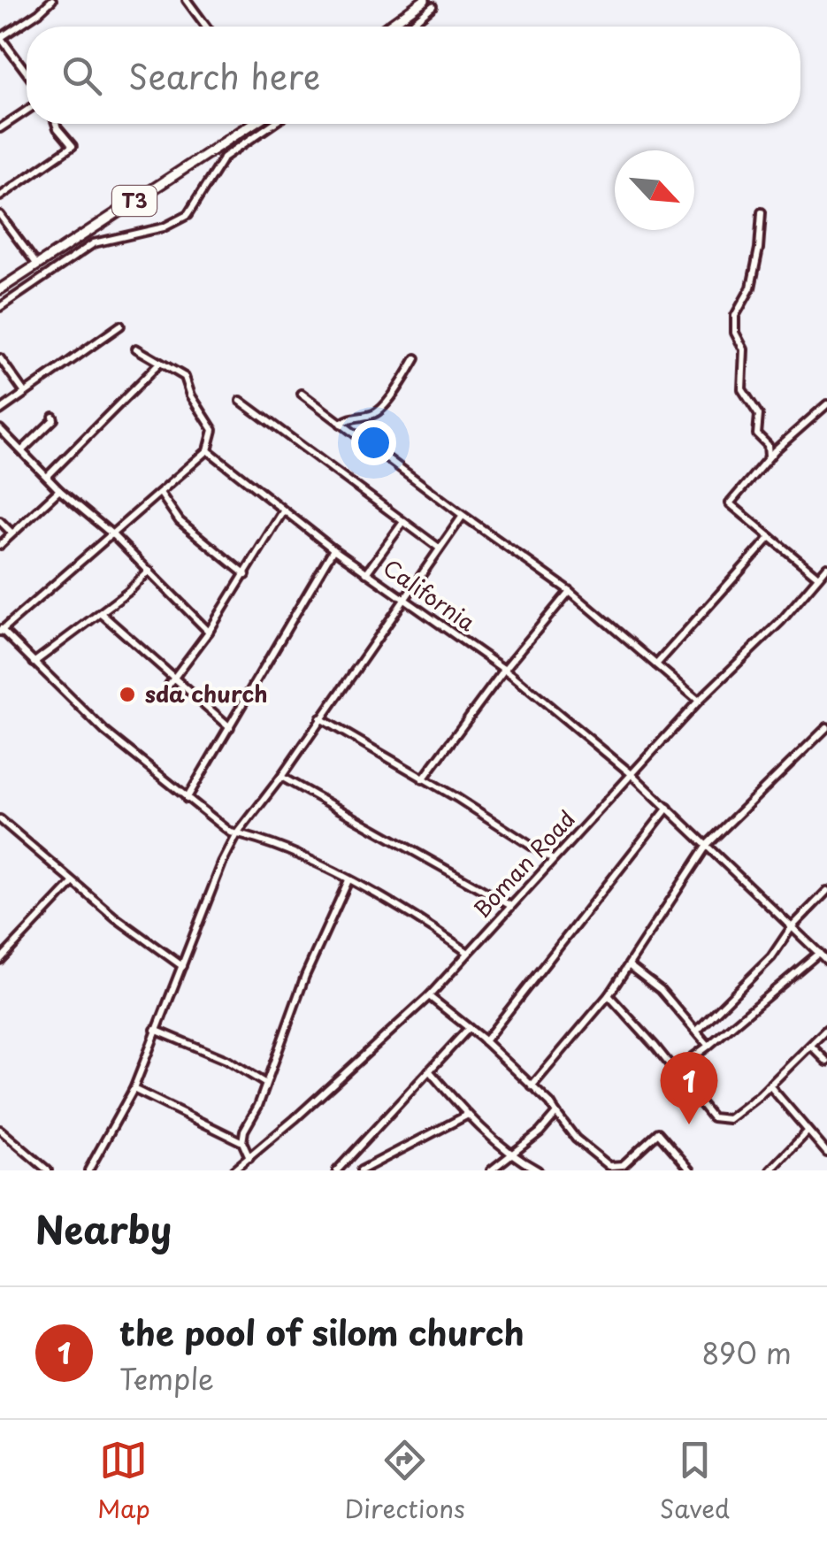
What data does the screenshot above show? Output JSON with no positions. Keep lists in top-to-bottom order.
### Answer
{
  "streets": {
    "highway": ["T3"],
    "street": ["California", "Boman Road"]
  },
  "crossings": [
    ["California", "Boman Road"]
  ],
  "places": ["sda church"],
  "north": "bottom right",
  "page": {
    "search": "Search here",
    "pins": "1",
    "heading": "Nearby",
    "list": [
      {
        "mark": "1",
        "name": "the pool of silom church",
        "note": "Temple",
        "value": "890 m"
      }
    ],
    "nav": ["Map", "Directions", "Saved"]
  }
}
